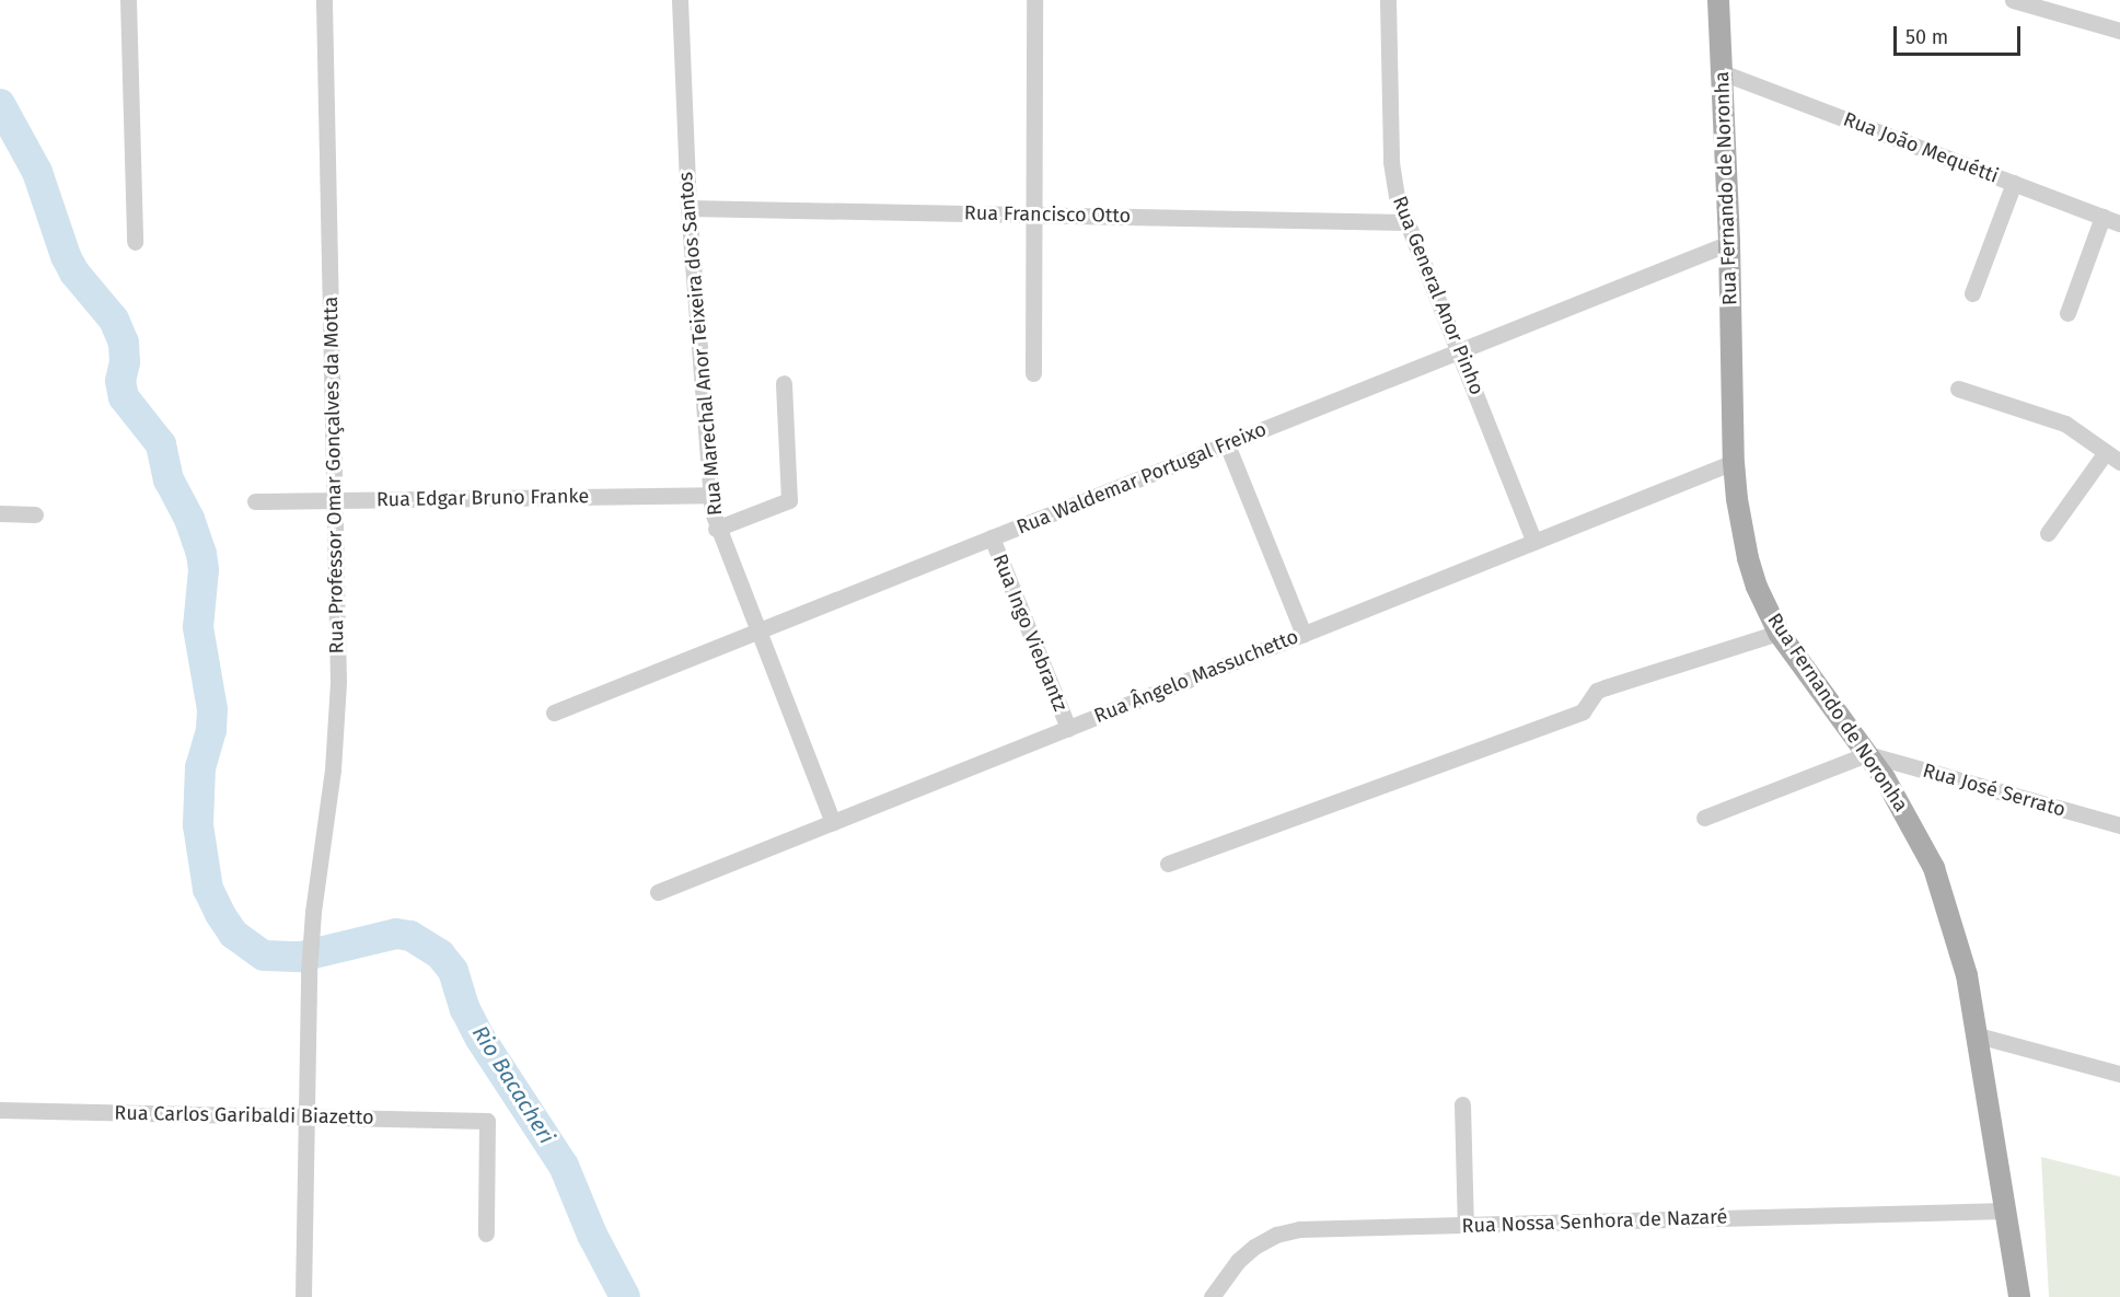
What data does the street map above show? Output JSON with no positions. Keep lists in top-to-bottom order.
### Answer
{
  "streets": {
    "main road": ["Rua Fernando de Noronha"],
    "street": [
      "Rua João Mequétti",
      "Rua Francisco Otto",
      "Rua General Anor Pinho",
      "Rua Marechal Anor Teixeira dos Santos",
      "Rua Professor Omar Gonçalves da Motta",
      "Rua Waldemar Portugal Freixo",
      "Rua Edgar Bruno Franke",
      "Rua Ingo Viebrantz",
      "Rua Ângelo Massuchetto",
      "Rua José Serrato",
      "Rua Carlos Garibaldi Biazetto",
      "Rua Nossa Senhora de Nazaré"
    ]
  },
  "crossings": [
    ["Rua João Mequétti", "Rua Fernando de Noronha"],
    ["Rua Fernando de Noronha", "Rua Waldemar Portugal Freixo"],
    ["Rua Fernando de Noronha", "Rua Ângelo Massuchetto"],
    ["Rua Fernando de Noronha", "Rua José Serrato"],
    ["Rua Fernando de Noronha", "Rua Nossa Senhora de Nazaré"],
    ["Rua Francisco Otto", "Rua General Anor Pinho"],
    ["Rua Francisco Otto", "Rua Marechal Anor Teixeira dos Santos"],
    ["Rua General Anor Pinho", "Rua Waldemar Portugal Freixo"],
    ["Rua General Anor Pinho", "Rua Ângelo Massuchetto"],
    ["Rua Marechal Anor Teixeira dos Santos", "Rua Waldemar Portugal Freixo"],
    ["Rua Marechal Anor Teixeira dos Santos", "Rua Edgar Bruno Franke"],
    ["Rua Marechal Anor Teixeira dos Santos", "Rua Ângelo Massuchetto"],
    ["Rua Professor Omar Gonçalves da Motta", "Rua Edgar Bruno Franke"],
    ["Rua Professor Omar Gonçalves da Motta", "Rua Carlos Garibaldi Biazetto"],
    ["Rua Waldemar Portugal Freixo", "Rua Ingo Viebrantz"],
    ["Rua Ingo Viebrantz", "Rua Ângelo Massuchetto"]
  ],
  "water": ["Rio Bacacheri"],
  "scale_bar": "50 m"
}
